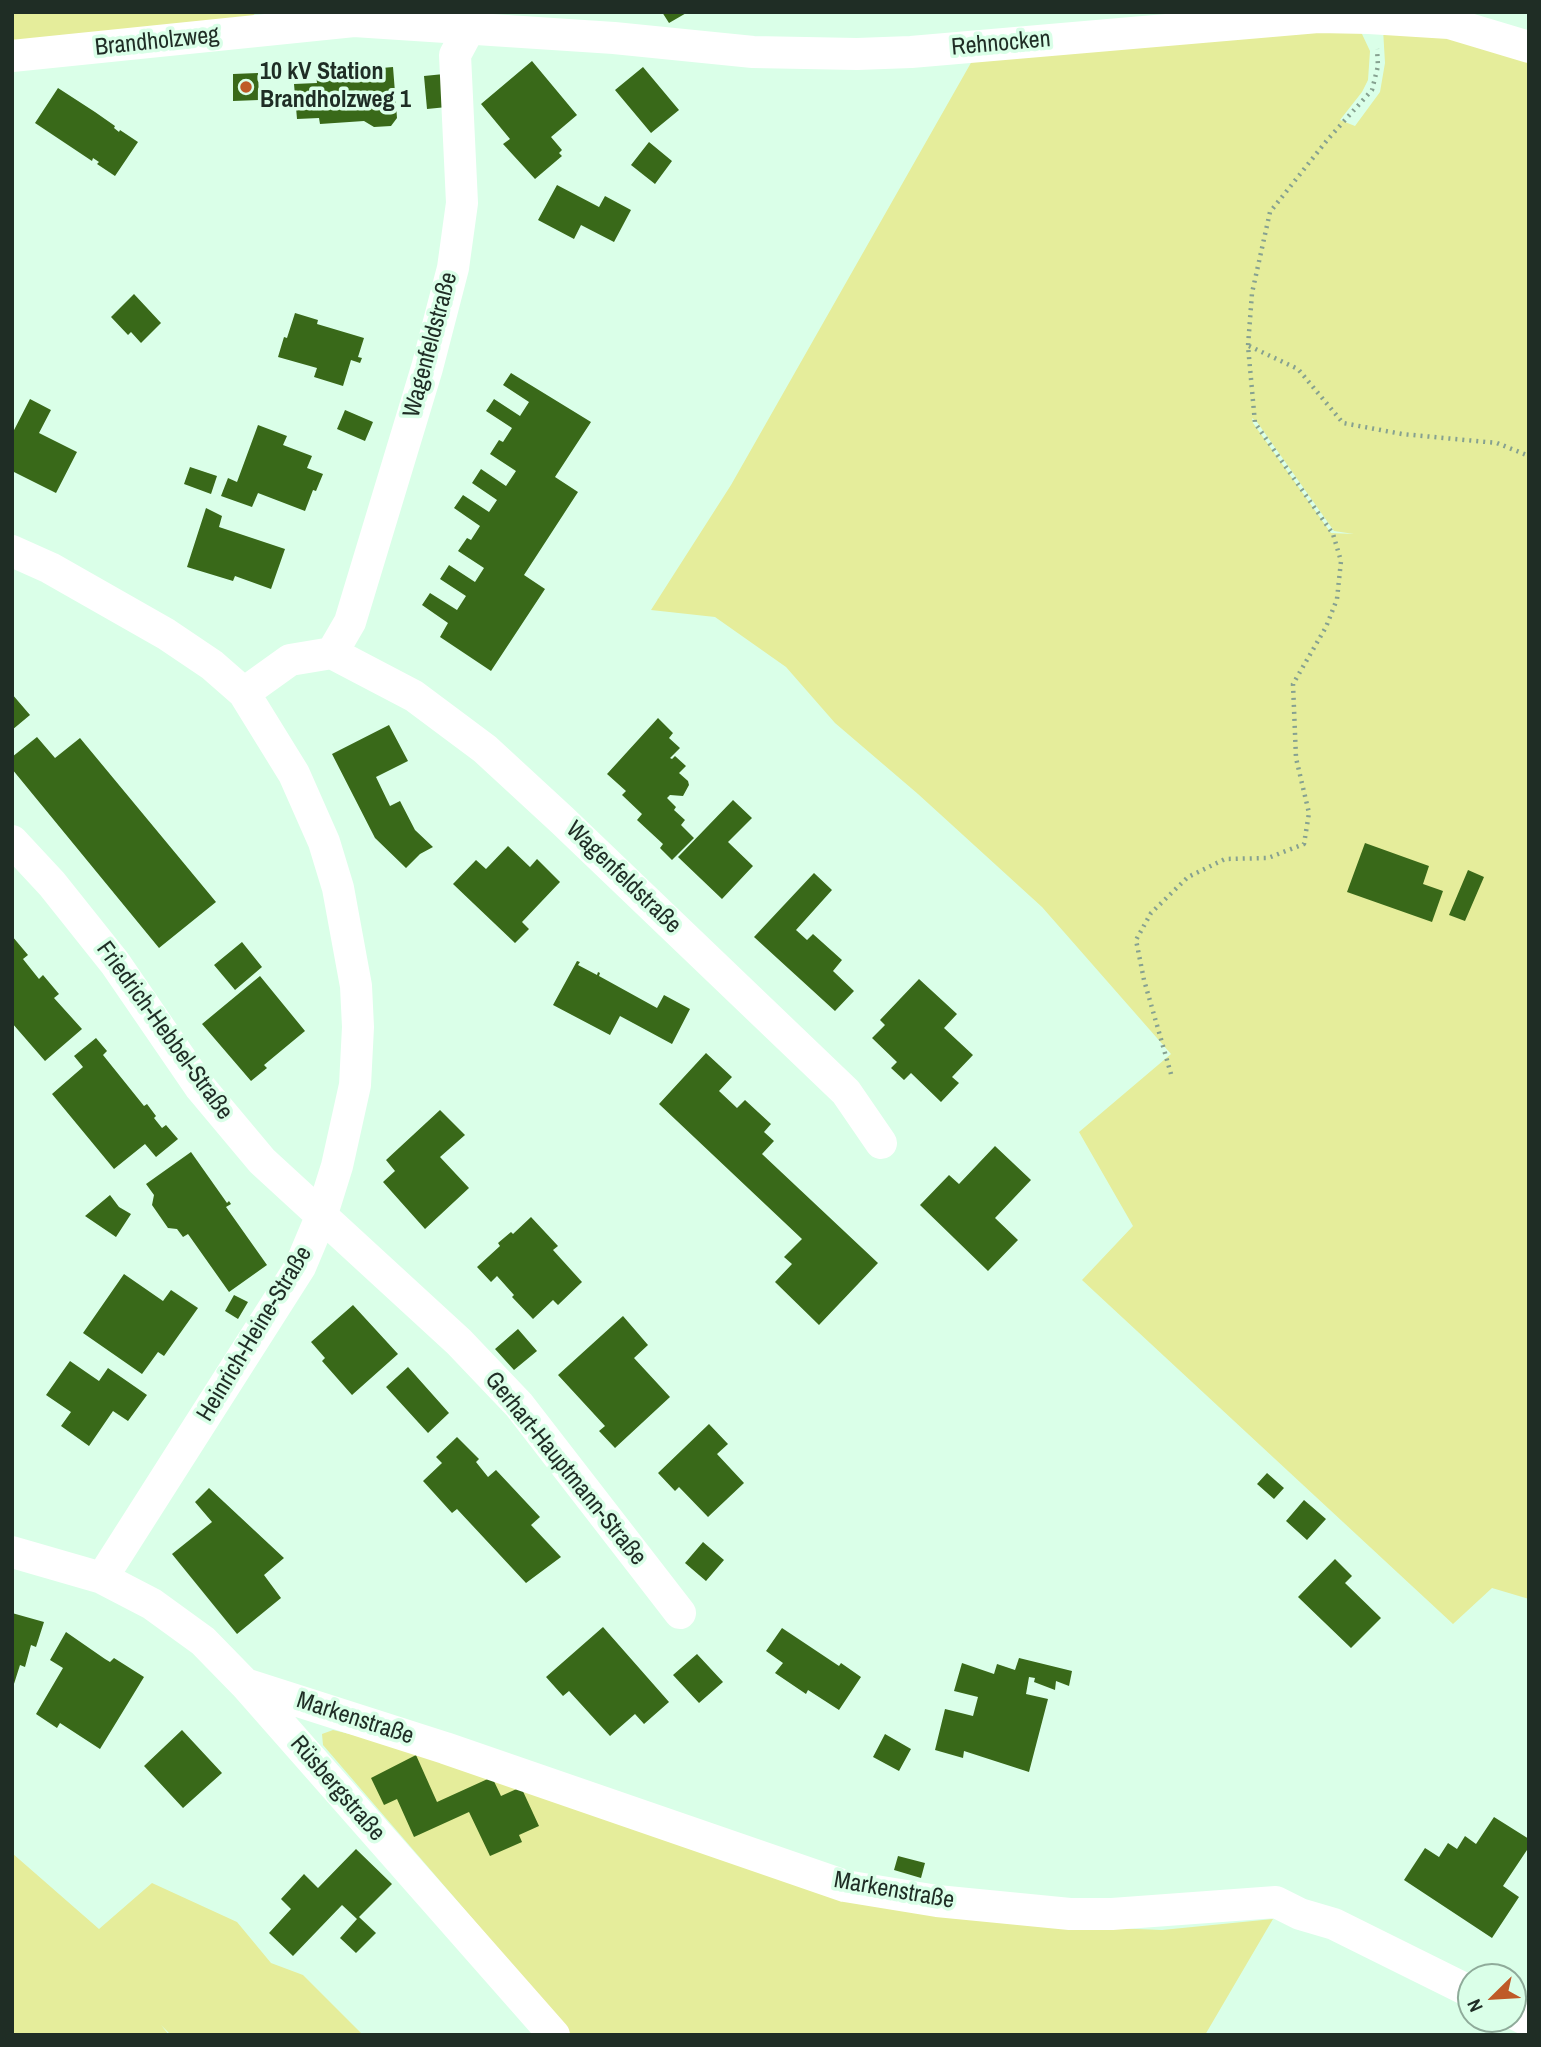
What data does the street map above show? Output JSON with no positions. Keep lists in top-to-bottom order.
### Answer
{
  "streets": {
    "street": [
      "Brandholzweg",
      "Rehnocken",
      "Wagenfeldstraße",
      "Friedrich-Hebbel-Straße",
      "Heinrich-Heine-Straße",
      "Gerhart-Hauptmann-Straße",
      "Markenstraße",
      "Rüsbergstraße"
    ]
  },
  "crossings": [
    ["Brandholzweg", "Rehnocken"],
    ["Brandholzweg", "Wagenfeldstraße"],
    ["Rehnocken", "Wagenfeldstraße"],
    ["Friedrich-Hebbel-Straße", "Heinrich-Heine-Straße"],
    ["Friedrich-Hebbel-Straße", "Gerhart-Hauptmann-Straße"],
    ["Heinrich-Heine-Straße", "Gerhart-Hauptmann-Straße"],
    ["Heinrich-Heine-Straße", "Rüsbergstraße"],
    ["Markenstraße", "Rüsbergstraße"]
  ],
  "places": ["10 kV Station Brandholzweg 1"],
  "north": "bottom left"
}
